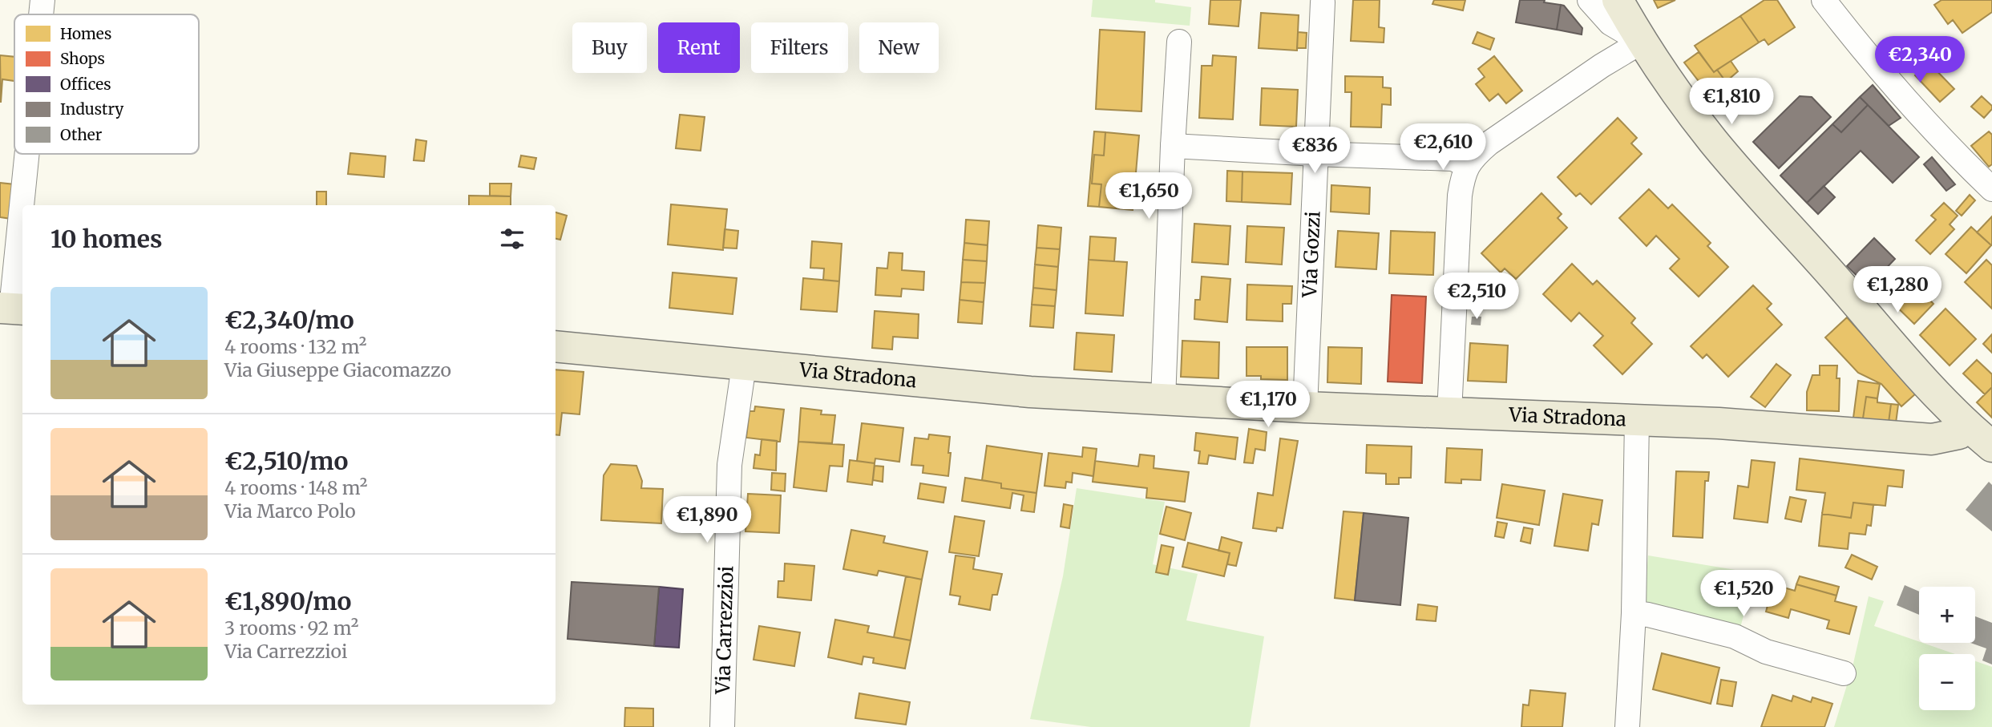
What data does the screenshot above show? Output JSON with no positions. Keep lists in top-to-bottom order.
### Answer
{
  "streets": {
    "main road": ["Via Stradona"],
    "street": ["Via Gozzi", "Via Carrezzioi"]
  },
  "crossings": [
    ["Via Gozzi", "Via Stradona"],
    ["Via Stradona", "Via Carrezzioi"]
  ],
  "legend": [
    "Homes",
    "Shops",
    "Offices",
    "Industry",
    "Other"
  ],
  "page": {
    "chip": [
      "Buy",
      "Rent",
      "Filters",
      "New"
    ],
    "price": [
      "€2,340",
      "€1,810",
      "€2,610",
      "€836",
      "€1,650",
      "€1,280",
      "€2,510",
      "€1,170",
      "€1,890",
      "€1,520"
    ],
    "heading": "10 homes",
    "list": [
      {
        "name": "€2,340/mo",
        "note": "4 rooms · 132 m² · Via Giuseppe Giacomazzo"
      },
      {
        "name": "€2,510/mo",
        "note": "4 rooms · 148 m² · Via Marco Polo"
      },
      {
        "name": "€1,890/mo",
        "note": "3 rooms · 92 m² · Via Carrezzioi"
      }
    ],
    "map_buttons": ["+", "−"]
  }
}
